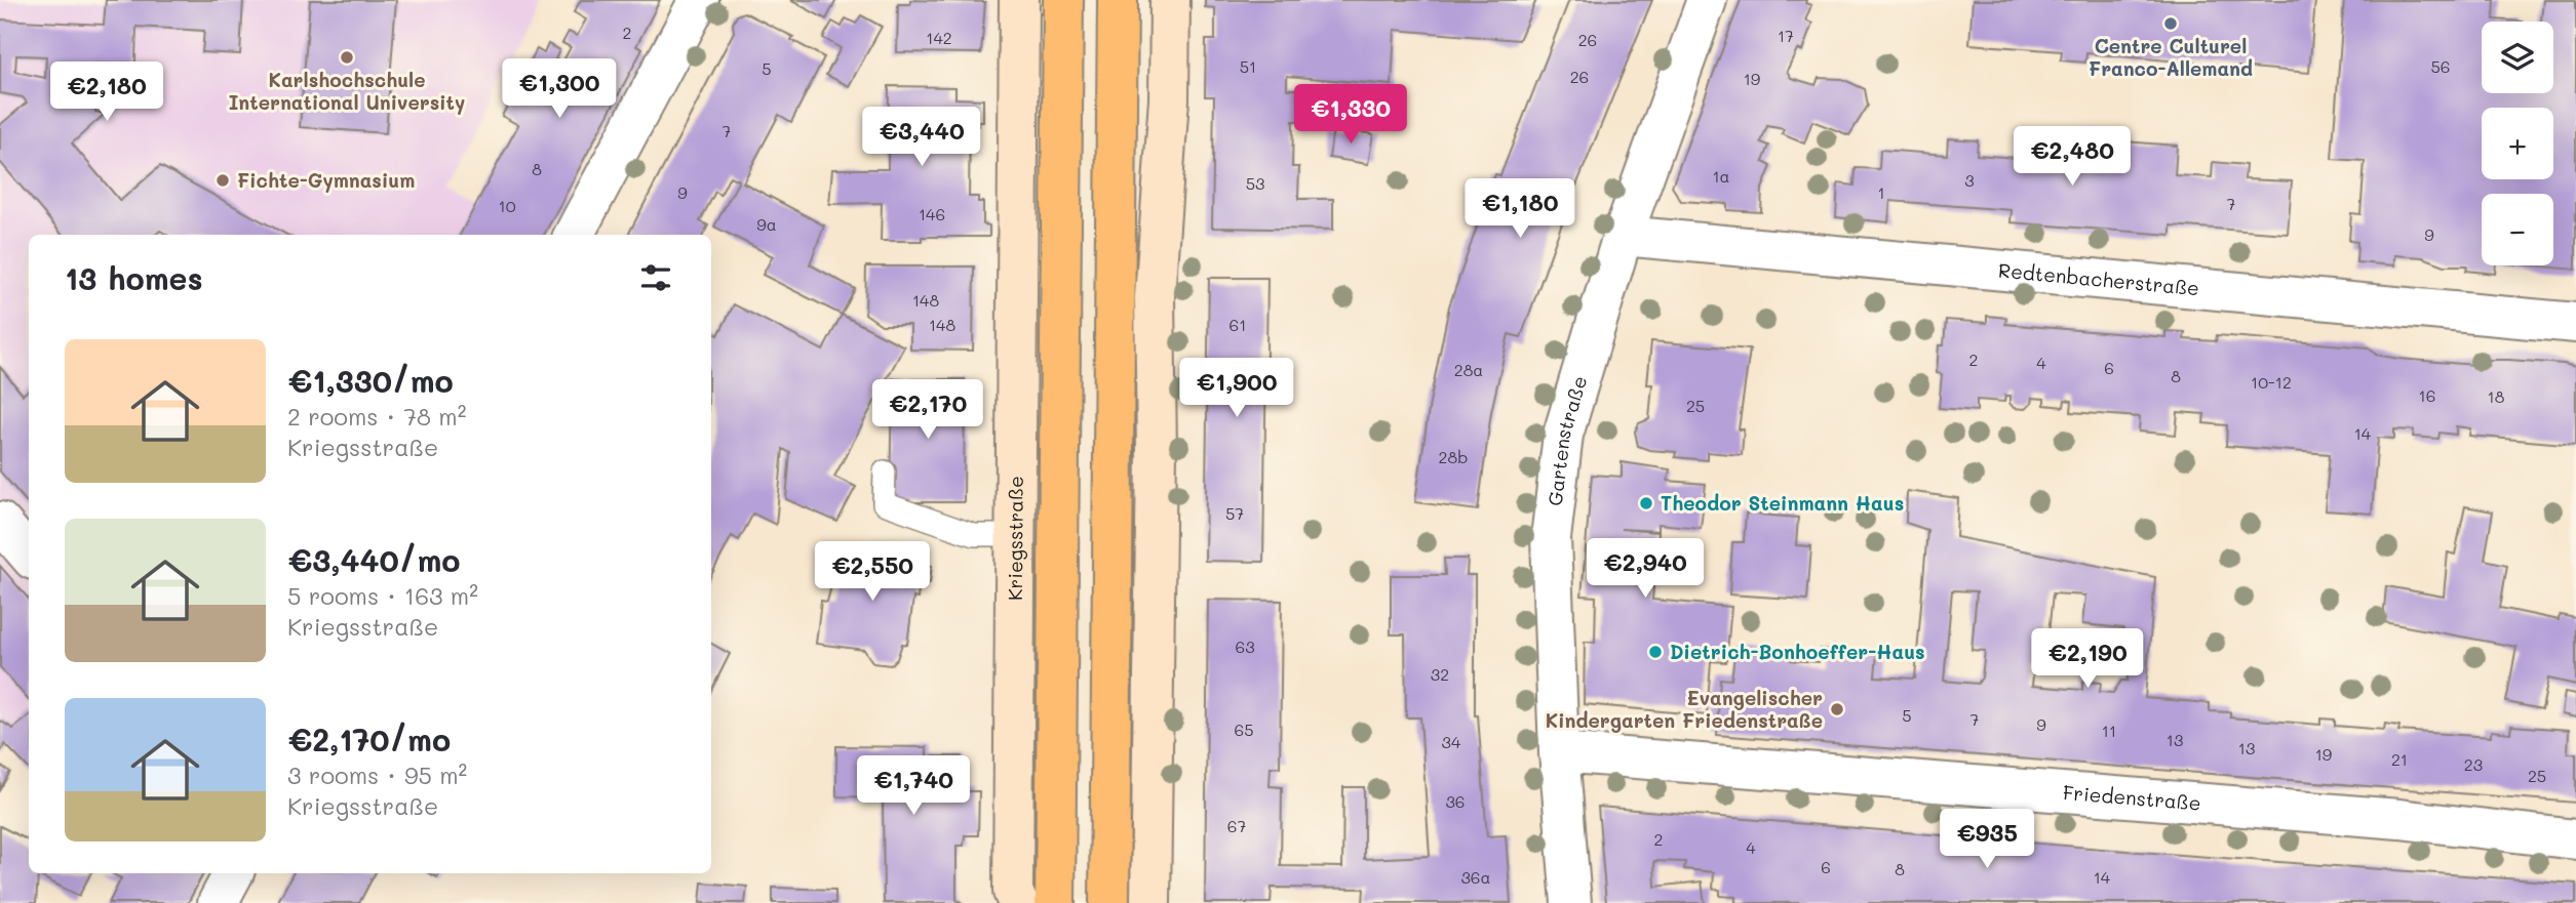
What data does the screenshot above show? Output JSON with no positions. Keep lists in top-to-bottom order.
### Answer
{
  "streets": {
    "main road": ["Kriegsstraße"],
    "street": ["Redtenbacherstraße", "Gartenstraße", "Friedenstraße"]
  },
  "crossings": [
    ["Redtenbacherstraße", "Gartenstraße"],
    ["Gartenstraße", "Friedenstraße"]
  ],
  "places": [
    "Centre Culturel Franco-Allemand",
    "Karlshochschule International University",
    "Fichte-Gymnasium",
    "Theodor Steinmann Haus",
    "Dietrich-Bonhoeffer-Haus",
    "Evangelischer Kindergarten Friedenstraße"
  ],
  "house_numbers": [
    "2",
    "17",
    "142",
    "26",
    "51",
    "56",
    "5",
    "26",
    "19",
    "7",
    "8",
    "1a",
    "3",
    "53",
    "9",
    "1",
    "7",
    "10",
    "146",
    "9a",
    "9",
    "148",
    "148",
    "61",
    "2",
    "4",
    "6",
    "28a",
    "8",
    "10-12",
    "16",
    "18",
    "25",
    "14",
    "28b",
    "57",
    "63",
    "32",
    "5",
    "7",
    "9",
    "65",
    "11",
    "13",
    "34",
    "13",
    "19",
    "21",
    "23",
    "25",
    "36",
    "67",
    "2",
    "4",
    "6",
    "8",
    "36a",
    "14"
  ],
  "page": {
    "map_buttons": ["+", "−"],
    "price": [
      "€1,300",
      "€2,180",
      "€1,330",
      "€3,440",
      "€2,480",
      "€1,180",
      "€1,900",
      "€2,170",
      "€2,940",
      "€2,550",
      "€2,190",
      "€1,740",
      "€935"
    ],
    "heading": "13 homes",
    "list": [
      {
        "name": "€1,330/mo",
        "note": "2 rooms · 78 m² · Kriegsstraße"
      },
      {
        "name": "€3,440/mo",
        "note": "5 rooms · 163 m² · Kriegsstraße"
      },
      {
        "name": "€2,170/mo",
        "note": "3 rooms · 95 m² · Kriegsstraße"
      }
    ]
  }
}
